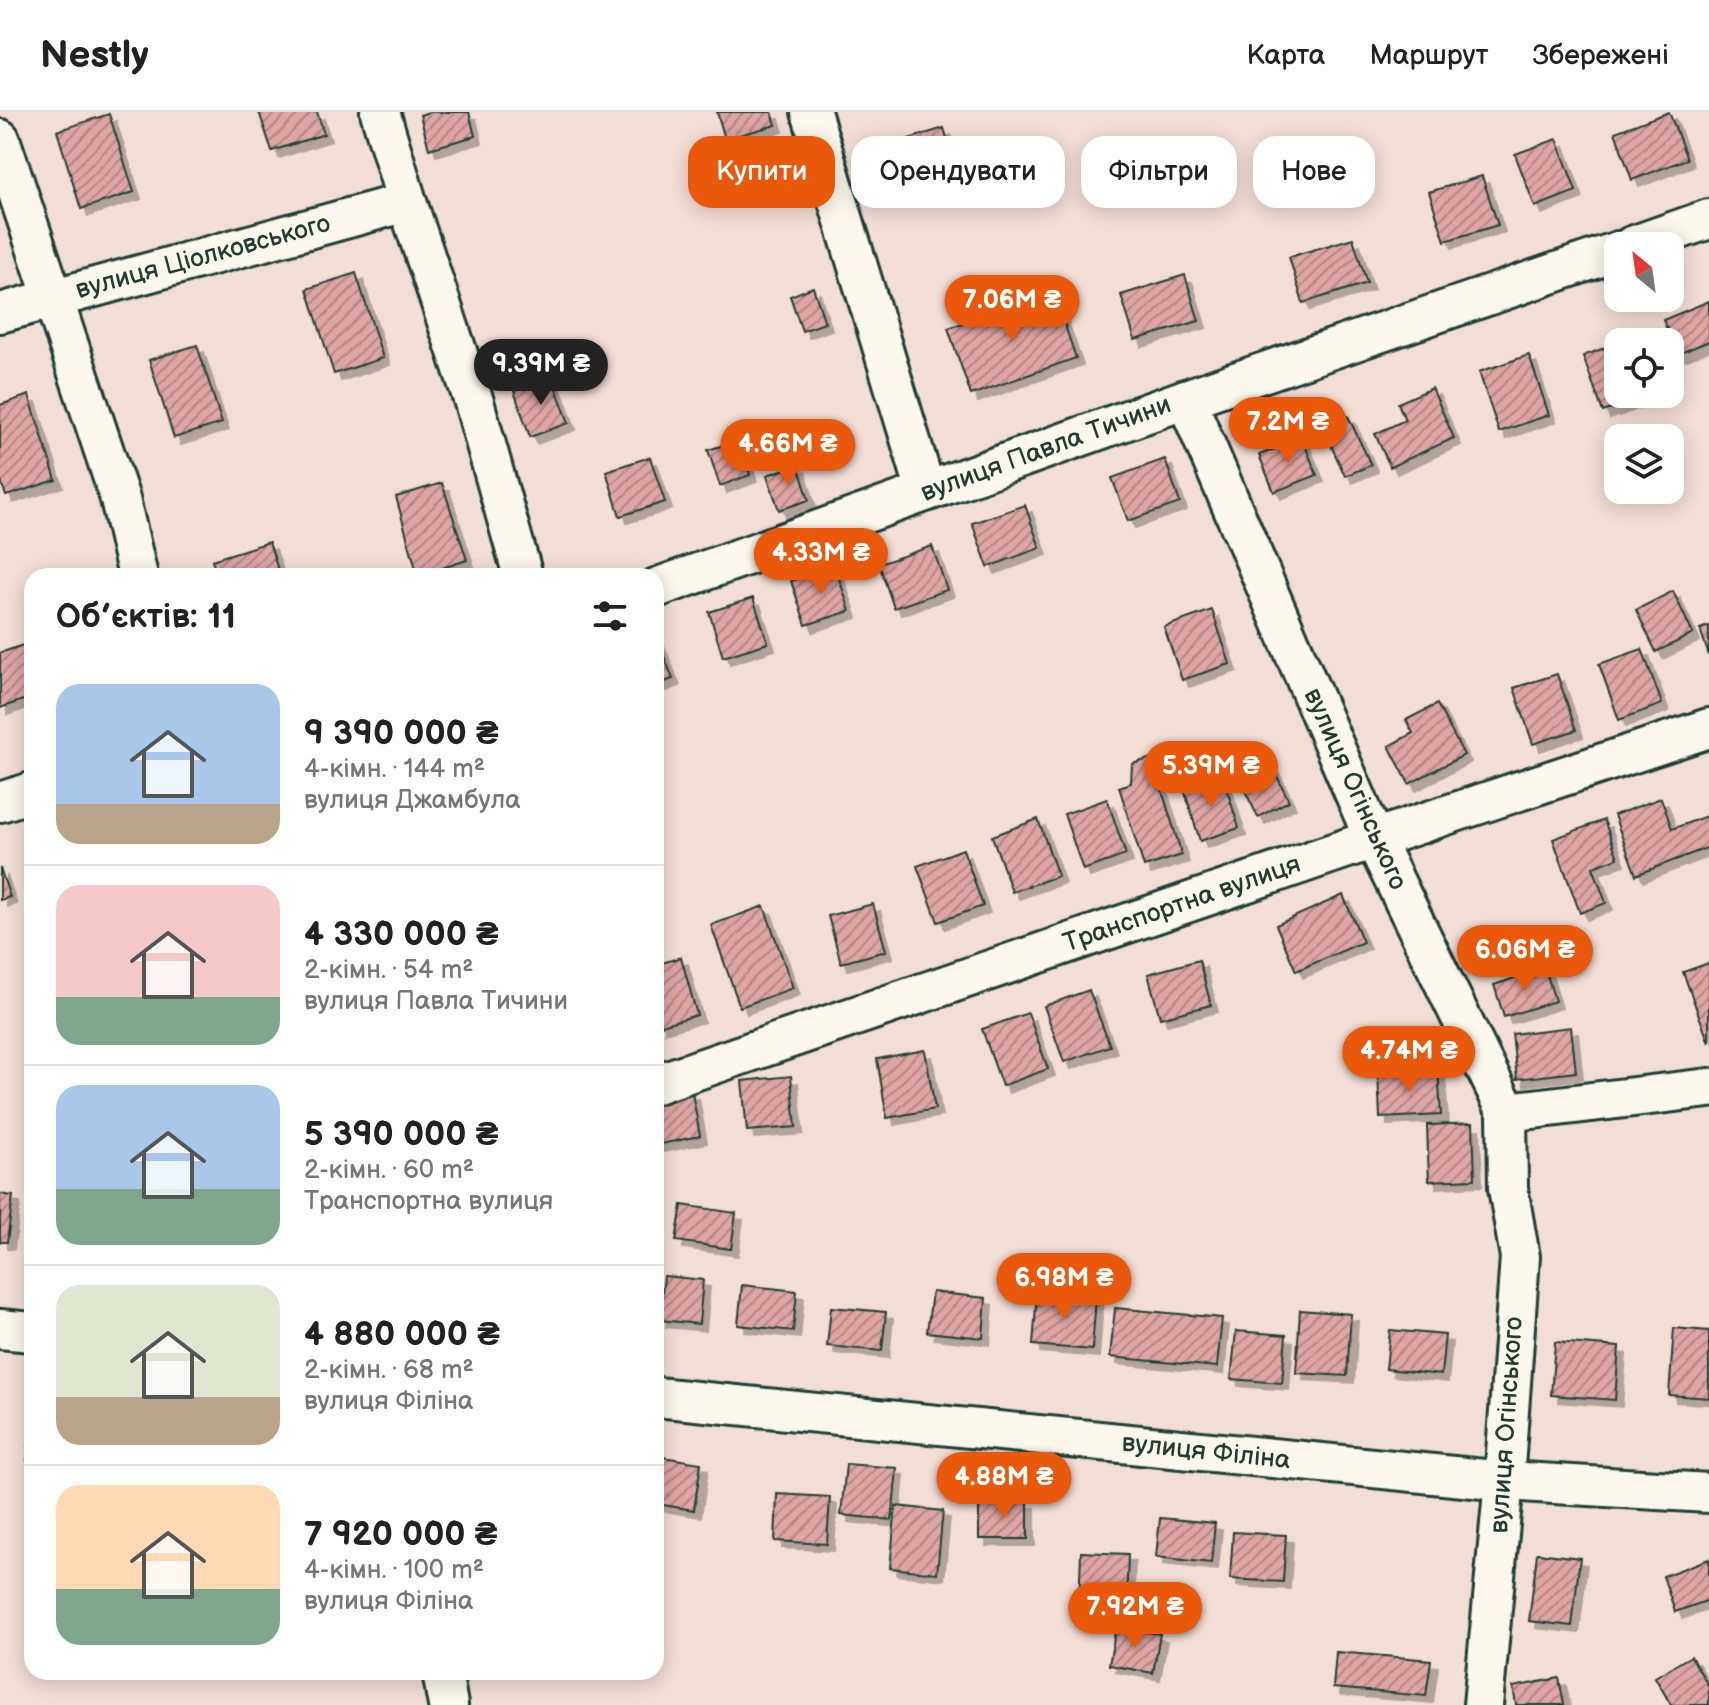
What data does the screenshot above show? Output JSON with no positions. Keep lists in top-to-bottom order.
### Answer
{
  "streets": {
    "street": [
      "вулиця Ціолковського",
      "вулиця Павла Тичини",
      "вулиця Огінського",
      "Транспортна вулиця",
      "вулиця Філіна"
    ]
  },
  "crossings": [
    ["вулиця Павла Тичини", "вулиця Огінського"],
    ["вулиця Огінського", "Транспортна вулиця"],
    ["вулиця Огінського", "вулиця Філіна"]
  ],
  "north": "top left",
  "page": {
    "header": "Nestly",
    "nav": ["Карта", "Маршрут", "Збережені"],
    "chip": [
      "Купити",
      "Орендувати",
      "Фільтри",
      "Нове"
    ],
    "price": [
      "7.06M ₴",
      "9.39M ₴",
      "7.2M ₴",
      "4.66M ₴",
      "4.33M ₴",
      "5.39M ₴",
      "6.06M ₴",
      "4.74M ₴",
      "6.98M ₴",
      "4.88M ₴",
      "7.92M ₴"
    ],
    "heading": "Об’єктів: 11",
    "list": [
      {
        "name": "9 390 000 ₴",
        "note": "4-кімн. · 144 m² · вулиця Джамбула"
      },
      {
        "name": "4 330 000 ₴",
        "note": "2-кімн. · 54 m² · вулиця Павла Тичини"
      },
      {
        "name": "5 390 000 ₴",
        "note": "2-кімн. · 60 m² · Транспортна вулиця"
      },
      {
        "name": "4 880 000 ₴",
        "note": "2-кімн. · 68 m² · вулиця Філіна"
      },
      {
        "name": "7 920 000 ₴",
        "note": "4-кімн. · 100 m² · вулиця Філіна"
      }
    ]
  }
}
